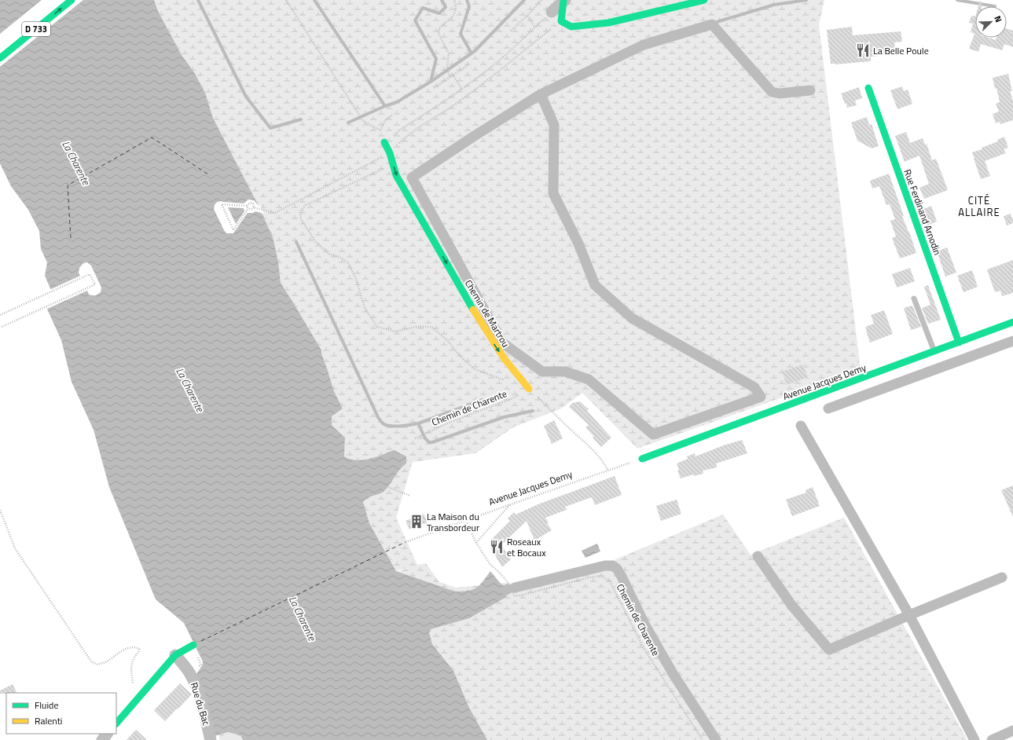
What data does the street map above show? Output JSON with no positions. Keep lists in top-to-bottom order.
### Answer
{
  "streets": {
    "street": [
      "D 733",
      "Rue Ferdinand Arnodin",
      "Chemin de Martrou",
      "Avenue Jacques Demy",
      "Rue du Bac"
    ],
    "path": ["Chemin de Charente"]
  },
  "crossings": [
    ["Rue Ferdinand Arnodin", "Avenue Jacques Demy"],
    ["Chemin de Martrou", "Chemin de Charente"],
    ["Avenue Jacques Demy", "Chemin de Charente"]
  ],
  "one_way": ["Chemin de Martrou"],
  "districts": ["CITÉ ALLAIRE"],
  "water": ["La Charente"],
  "places": {
    "restaurant": ["La Belle Poule", "Roseaux et Bocaux"],
    "building": ["La Maison du Transbordeur"]
  },
  "legend": ["Fluide", "Ralenti"],
  "north": "top right"
}
